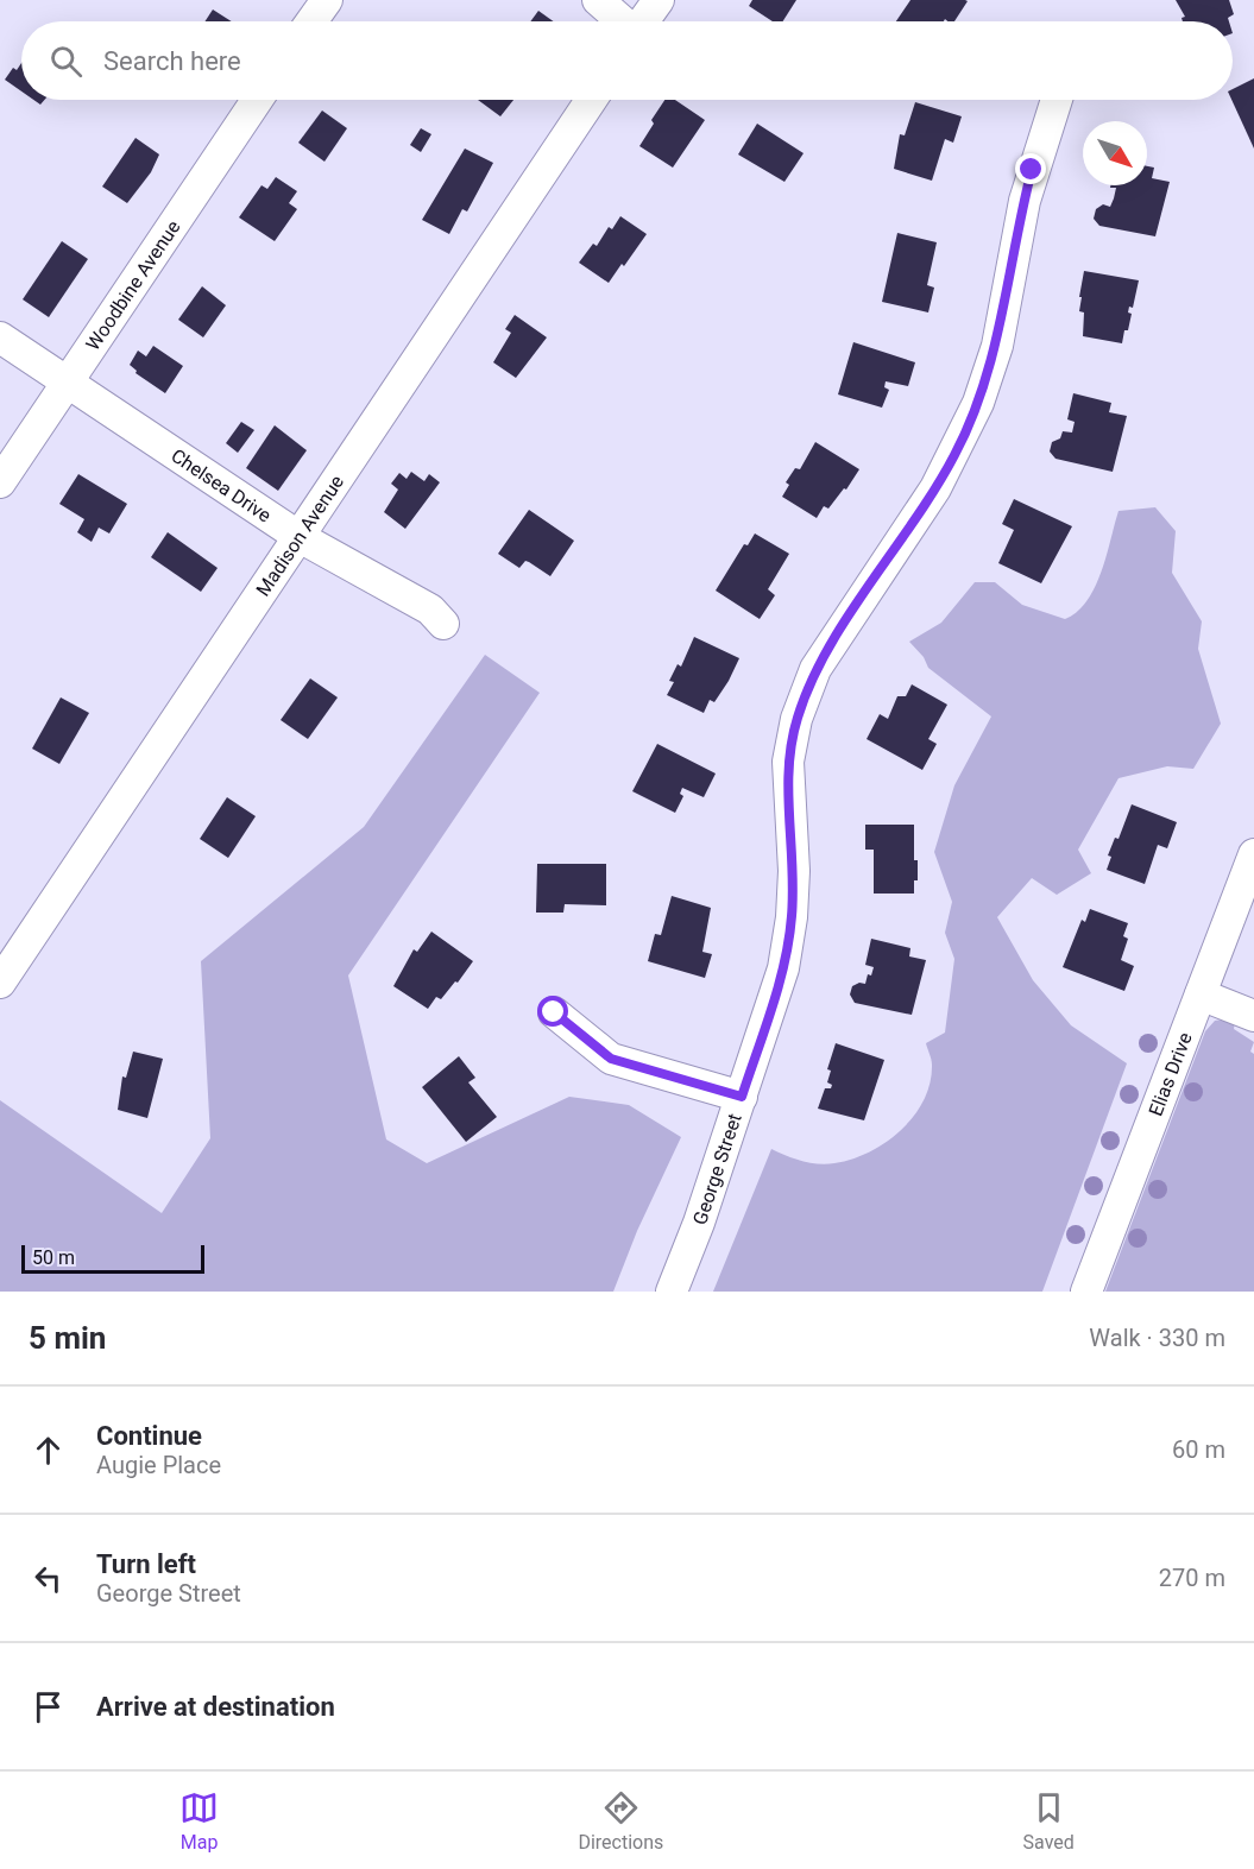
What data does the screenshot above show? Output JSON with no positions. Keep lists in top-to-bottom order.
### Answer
{
  "streets": {
    "street": [
      "Woodbine Avenue",
      "Chelsea Drive",
      "Madison Avenue",
      "Elias Drive",
      "George Street"
    ]
  },
  "crossings": [
    ["Woodbine Avenue", "Chelsea Drive"],
    ["Chelsea Drive", "Madison Avenue"]
  ],
  "scale_bar": "50 m",
  "north": "bottom right",
  "page": {
    "search": "Search here",
    "scale": "50 m",
    "heading": ["5 min", "Walk · 330 m"],
    "list": [
      ["Continue", "Augie Place", "60 m"],
      ["Turn left", "George Street", "270 m"],
      "Arrive at destination"
    ],
    "nav": ["Map", "Directions", "Saved"]
  }
}
